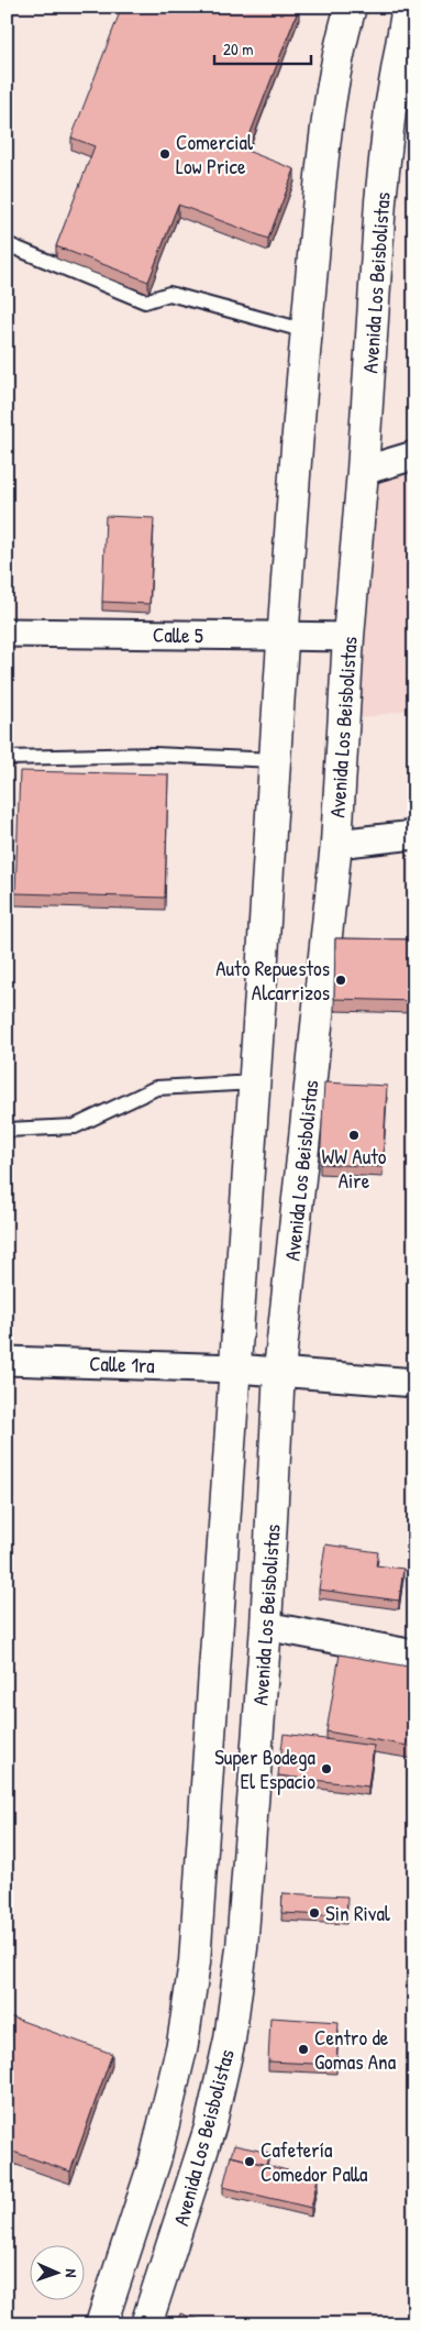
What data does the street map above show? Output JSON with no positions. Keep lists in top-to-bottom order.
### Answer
{
  "streets": {
    "main road": ["Avenida Los Beisbolistas"],
    "street": ["Calle 5", "Calle 1ra"]
  },
  "crossings": [
    ["Avenida Los Beisbolistas", "Calle 5"],
    ["Avenida Los Beisbolistas", "Calle 1ra"]
  ],
  "places": [
    "Comercial Low Price",
    "Auto Repuestos Alcarrizos",
    "WW Auto Aire",
    "Super Bodega El Espacio",
    "Sin Rival",
    "Centro de Gomas Ana",
    "Cafetería Comedor Palla"
  ],
  "scale_bar": "20 m",
  "north": "right"
}
